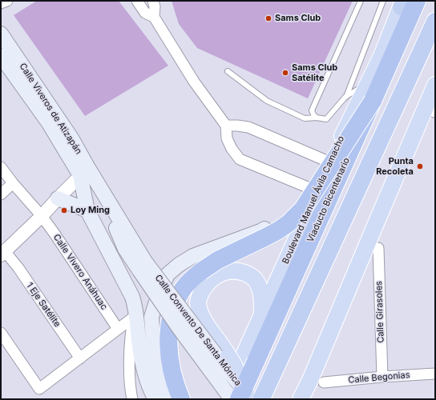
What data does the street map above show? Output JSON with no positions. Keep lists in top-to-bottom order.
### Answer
{
  "streets": {
    "highway": ["Viaducto Bicentenario"],
    "main road": ["Calle Viveros de Atizapán", "Boulevard Manuel Ávila Camacho", "Calle Convento De Santa Mónica"],
    "street": [
      "Calle Vivero Anáhuac",
      "1 Eje Satélite",
      "Calle Girasoles",
      "Calle Begonias"
    ]
  },
  "crossings": [
    ["Calle Viveros de Atizapán", "Calle Convento De Santa Mónica"],
    ["Boulevard Manuel Ávila Camacho", "Viaducto Bicentenario"],
    ["Viaducto Bicentenario", "Calle Convento De Santa Mónica"],
    ["Calle Girasoles", "Calle Begonias"]
  ],
  "places": [
    "Sams Club",
    "Sams Club Satélite",
    "Punta Recoleta",
    "Loy Ming"
  ]
}
